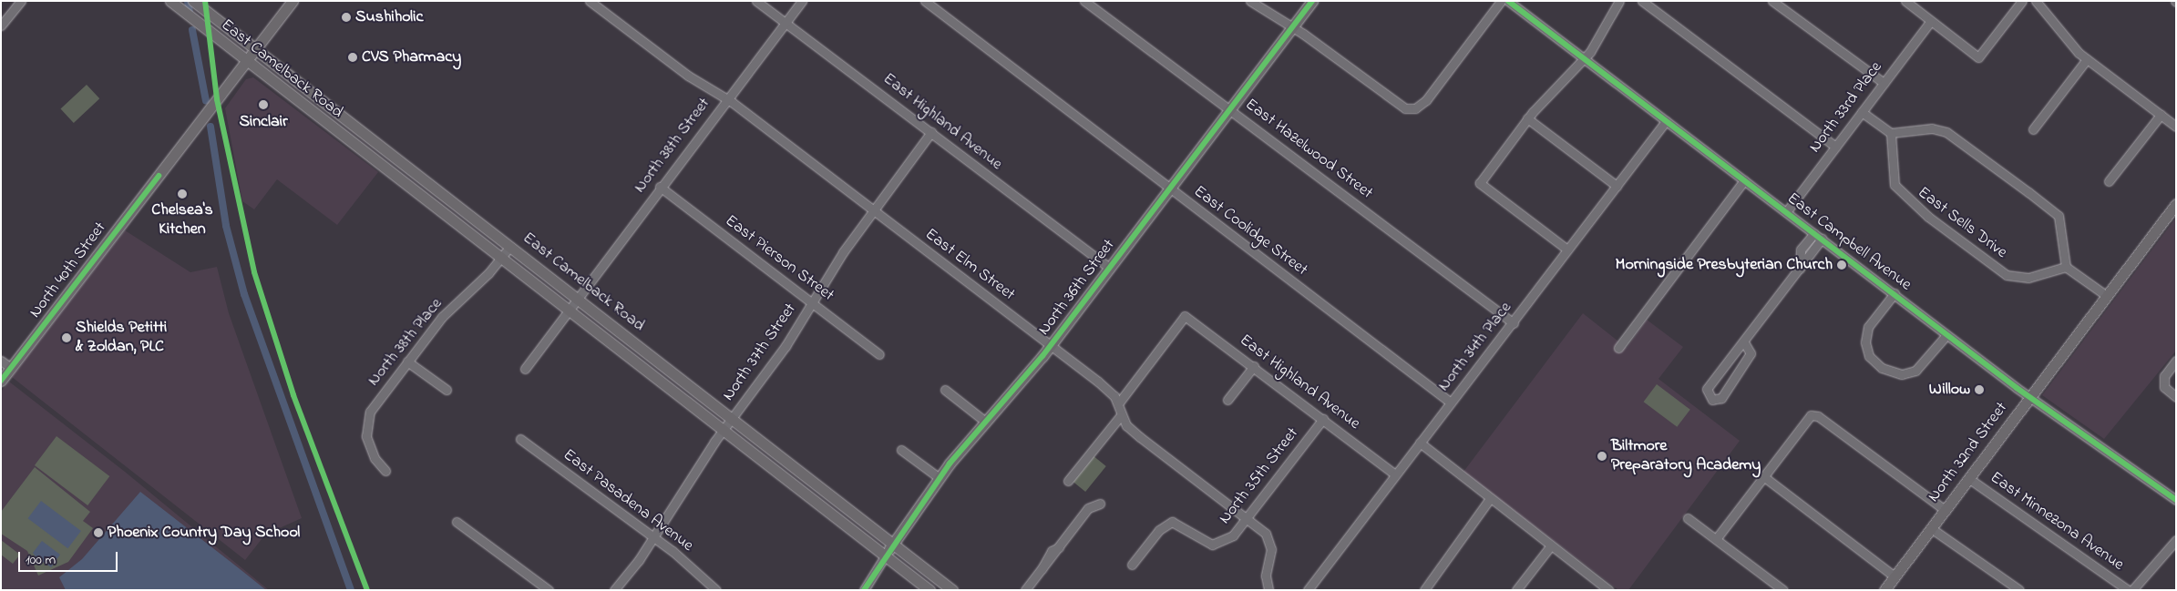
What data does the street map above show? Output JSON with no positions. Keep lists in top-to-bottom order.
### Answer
{
  "streets": {
    "main road": [
      "East Camelback Road",
      "North 40th Street",
      "North 36th Street",
      "North 32nd Street"
    ],
    "street": [
      "North 33rd Place",
      "East Highland Avenue",
      "North 38th Street",
      "East Hazelwood Street",
      "East Sells Drive",
      "East Coolidge Street",
      "East Campbell Avenue",
      "East Pierson Street",
      "East Elm Street",
      "North 38th Place",
      "North 34th Place",
      "North 37th Street",
      "North 35th Street",
      "East Pasadena Avenue",
      "East Minnezona Avenue"
    ]
  },
  "crossings": [
    ["East Camelback Road", "North 38th Street"],
    ["East Camelback Road", "North 40th Street"],
    ["East Camelback Road", "North 36th Street"],
    ["East Camelback Road", "North 38th Place"],
    ["East Camelback Road", "North 37th Street"],
    ["North 33rd Place", "East Campbell Avenue"],
    ["East Highland Avenue", "North 38th Street"],
    ["East Highland Avenue", "East Elm Street"],
    ["East Highland Avenue", "North 36th Street"],
    ["East Highland Avenue", "North 34th Place"],
    ["East Highland Avenue", "North 37th Street"],
    ["East Highland Avenue", "North 35th Street"],
    ["North 38th Street", "East Pierson Street"],
    ["North 38th Street", "East Elm Street"],
    ["East Hazelwood Street", "North 36th Street"],
    ["East Hazelwood Street", "North 34th Place"],
    ["East Coolidge Street", "North 36th Street"],
    ["East Coolidge Street", "North 34th Place"],
    ["East Campbell Avenue", "North 34th Place"],
    ["East Campbell Avenue", "North 32nd Street"],
    ["East Pierson Street", "North 37th Street"],
    ["East Elm Street", "North 36th Street"],
    ["East Elm Street", "North 37th Street"],
    ["North 37th Street", "East Pasadena Avenue"],
    ["North 32nd Street", "East Minnezona Avenue"]
  ],
  "places": [
    "Sushiholic",
    "CVS Pharmacy",
    "Sinclair",
    "Chelsea's Kitchen",
    "Morningside Presbyterian Church",
    "Shields Petitti & Zoldan, PLC",
    "Willow",
    "Biltmore Preparatory Academy",
    "Phoenix Country Day School"
  ],
  "scale_bar": "100 m"
}
